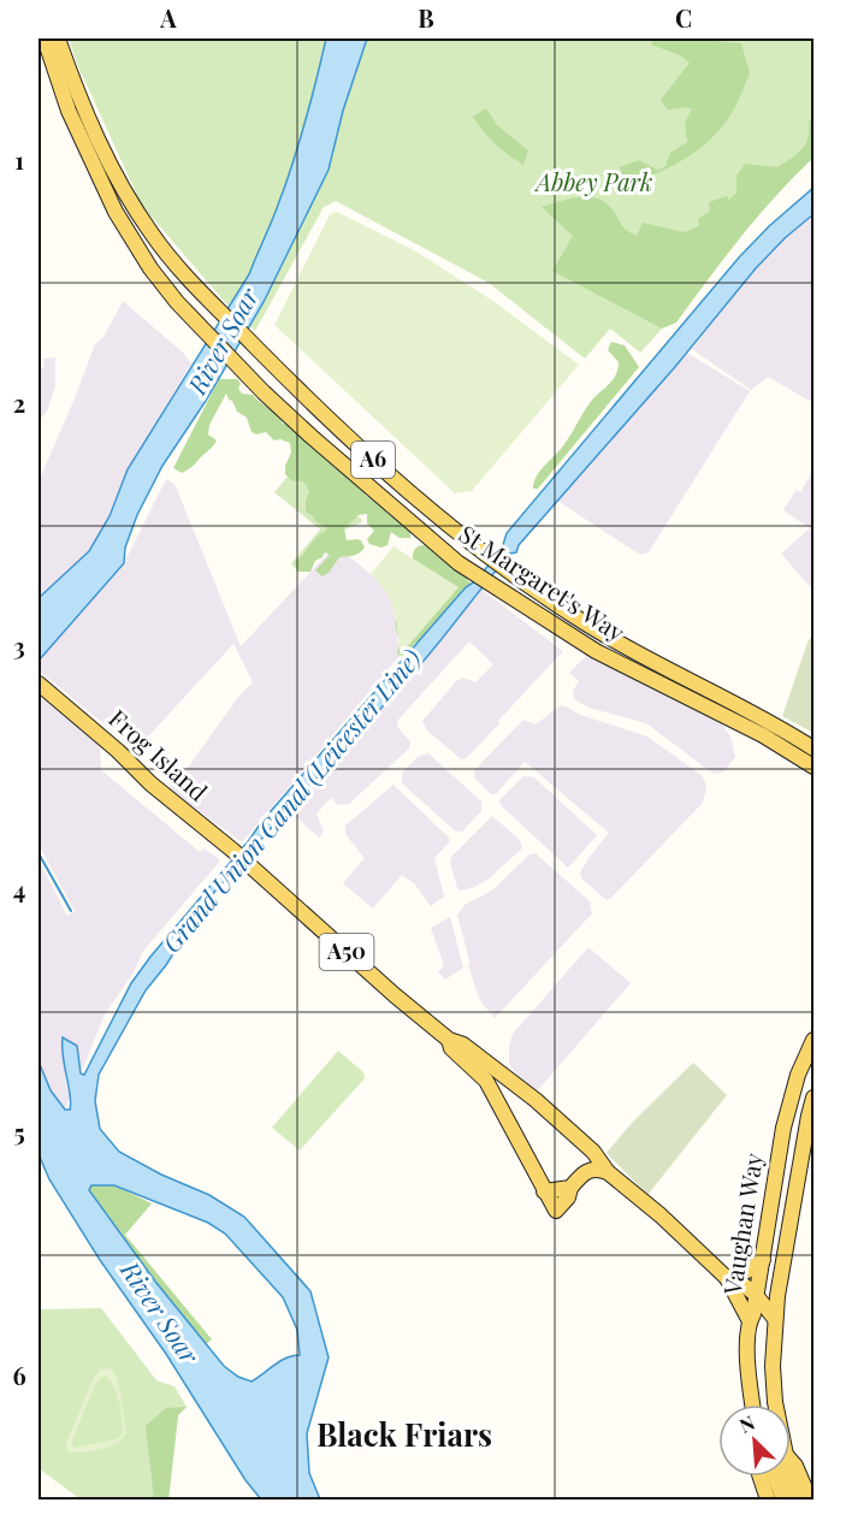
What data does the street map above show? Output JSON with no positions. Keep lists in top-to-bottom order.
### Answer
{
  "streets": {
    "main road": [
      "A6",
      "St Margaret's Way",
      "Frog Island",
      "A50",
      "Vaughan Way"
    ]
  },
  "crossings": [
    ["Frog Island", "A50"]
  ],
  "districts": ["Black Friars"],
  "water": ["River Soar", "Grand Union Canal (Leicester Line)"],
  "parks": ["Abbey Park"],
  "north": "top left",
  "grid": {
    "columns": ["A", "B", "C"],
    "rows": [
      "1",
      "2",
      "3",
      "4",
      "5",
      "6"
    ]
  }
}
